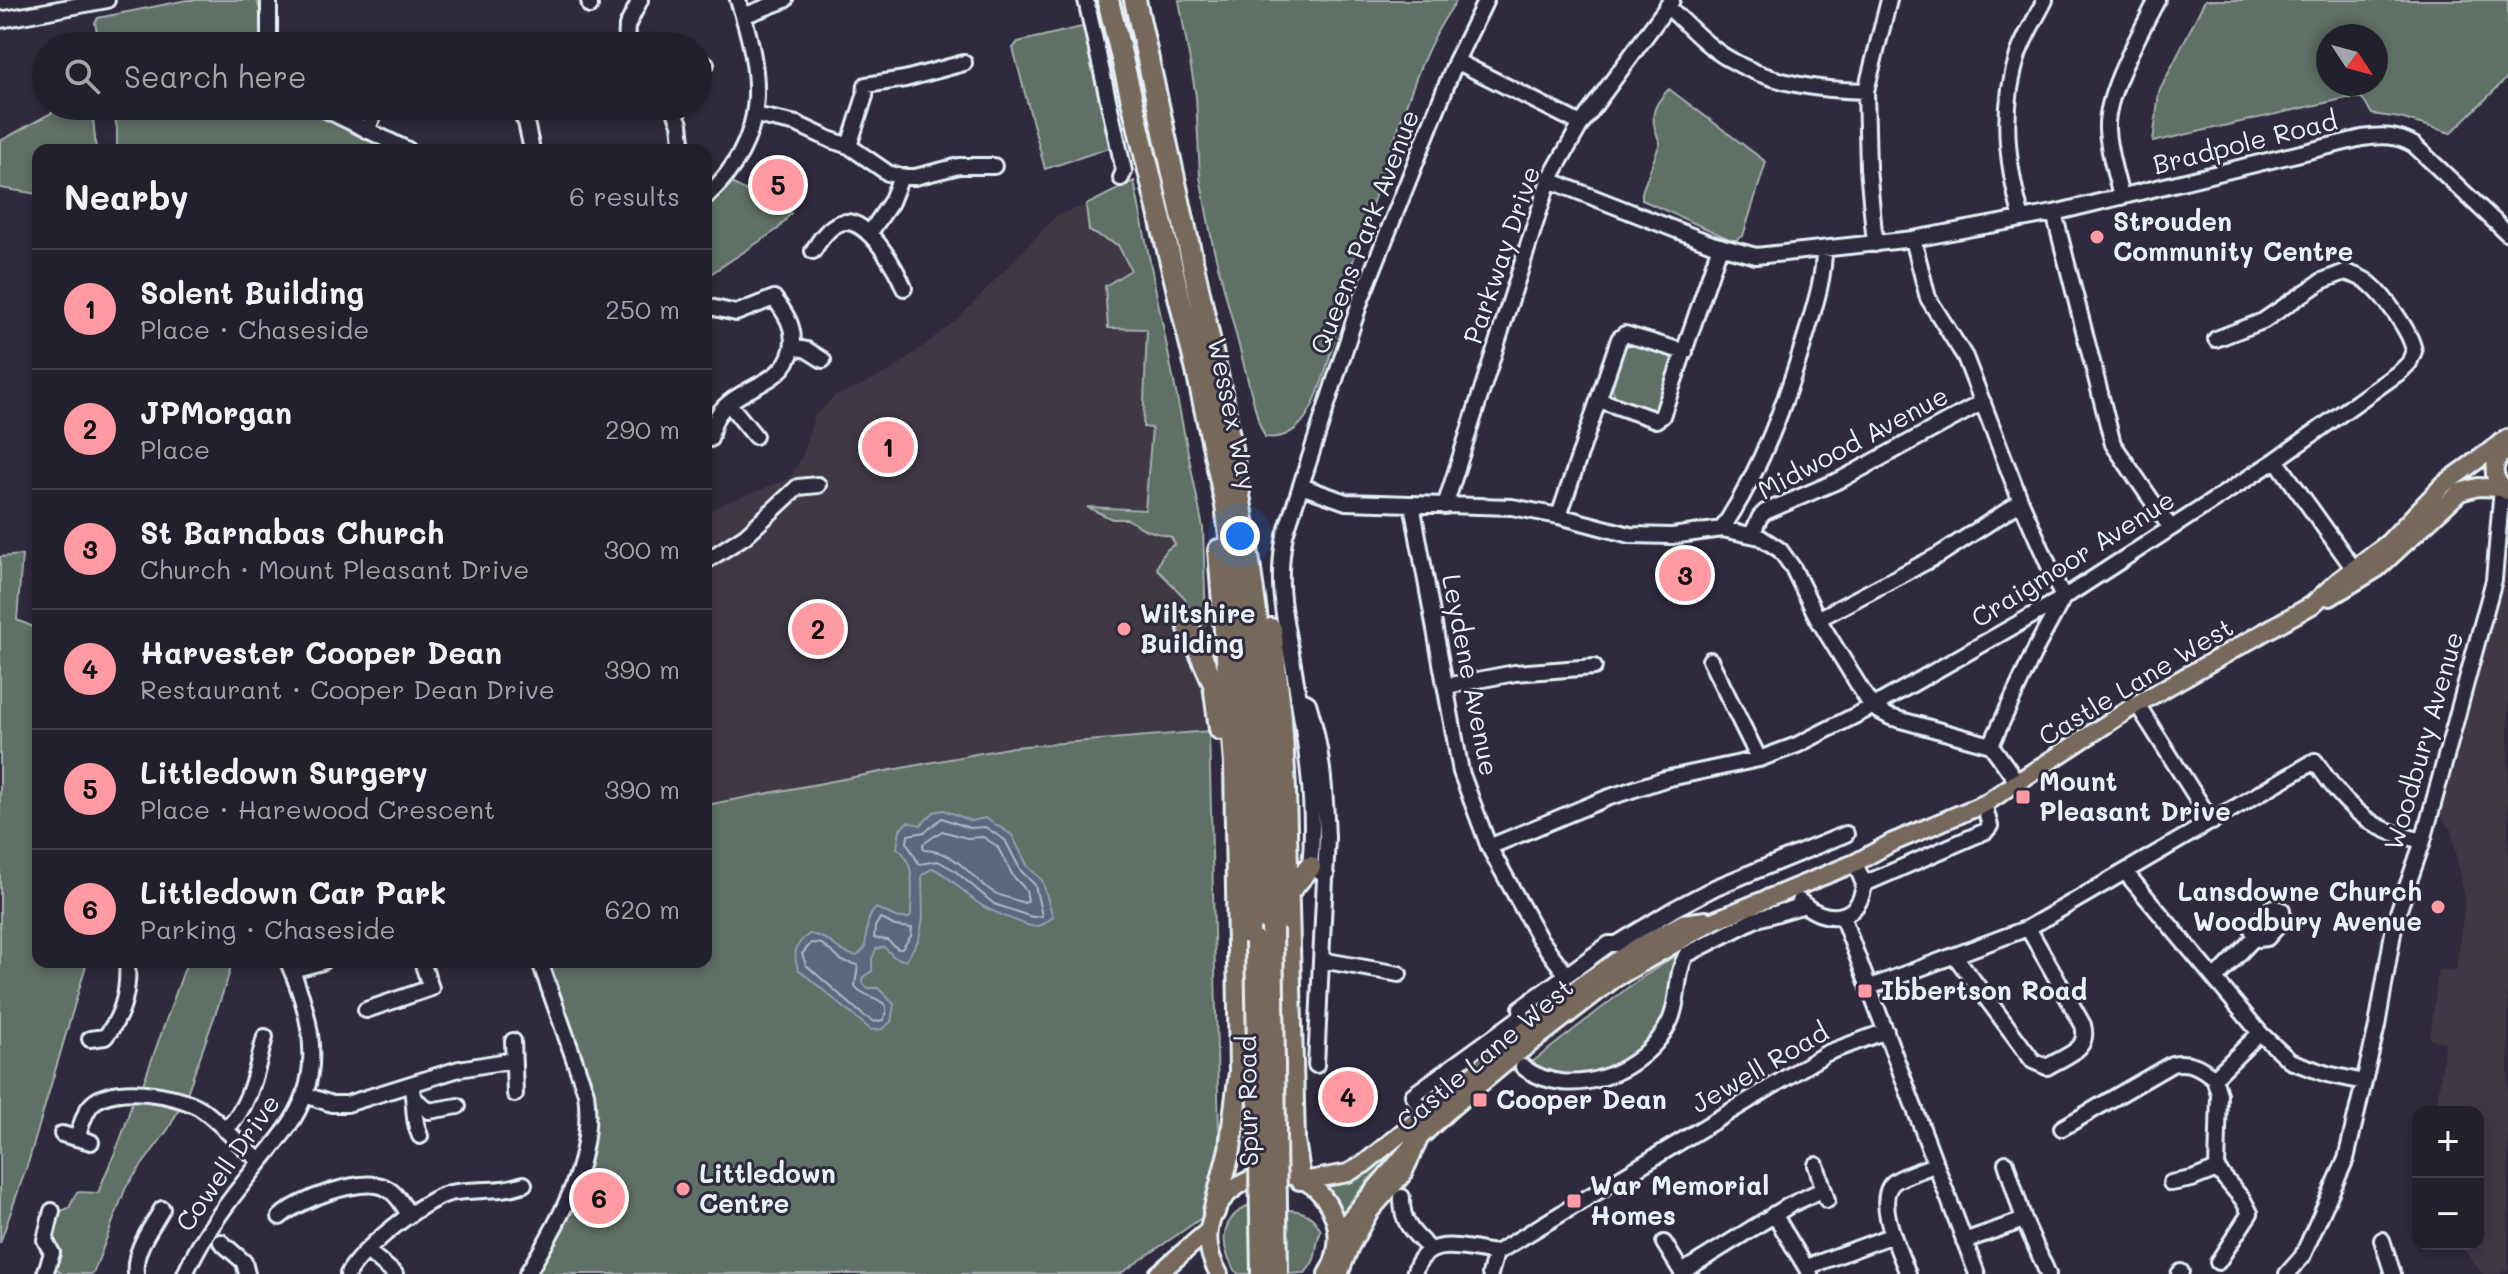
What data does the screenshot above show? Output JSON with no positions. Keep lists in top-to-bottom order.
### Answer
{
  "streets": {
    "highway": ["Wessex Way", "Spur Road"],
    "main road": ["Castle Lane West"],
    "street": [
      "Bradpole Road",
      "Queens Park Avenue",
      "Parkway Drive",
      "Midwood Avenue",
      "Craigmoor Avenue",
      "Leydene Avenue",
      "Woodbury Avenue",
      "Jewell Road",
      "Cowell Drive"
    ]
  },
  "crossings": [
    ["Bradpole Road", "Parkway Drive"],
    ["Wessex Way", "Spur Road"],
    ["Craigmoor Avenue", "Leydene Avenue"],
    ["Leydene Avenue", "Castle Lane West"],
    ["Castle Lane West", "Woodbury Avenue"]
  ],
  "places": {
    "other": [
      "Strouden Community Centre",
      "Wiltshire Building",
      "Lansdowne Church Woodbury Avenue",
      "Littledown Centre"
    ],
    "transit": [
      "Mount Pleasant Drive",
      "Ibbertson Road",
      "Cooper Dean",
      "War Memorial Homes"
    ]
  },
  "north": "bottom right",
  "page": {
    "search": "Search here",
    "heading": ["Nearby", "6 results"],
    "pins": [
      "5",
      "1",
      "3",
      "2",
      "4",
      "6"
    ],
    "list": [
      {
        "mark": "1",
        "name": "Solent Building",
        "note": "Place · Chaseside",
        "value": "250 m"
      },
      {
        "mark": "2",
        "name": "JPMorgan",
        "note": "Place",
        "value": "290 m"
      },
      {
        "mark": "3",
        "name": "St Barnabas Church",
        "note": "Church · Mount Pleasant Drive",
        "value": "300 m"
      },
      {
        "mark": "4",
        "name": "Harvester Cooper Dean",
        "note": "Restaurant · Cooper Dean Drive",
        "value": "390 m"
      },
      {
        "mark": "5",
        "name": "Littledown Surgery",
        "note": "Place · Harewood Crescent",
        "value": "390 m"
      },
      {
        "mark": "6",
        "name": "Littledown Car Park",
        "note": "Parking · Chaseside",
        "value": "620 m"
      }
    ],
    "map_buttons": ["+", "−"]
  }
}
